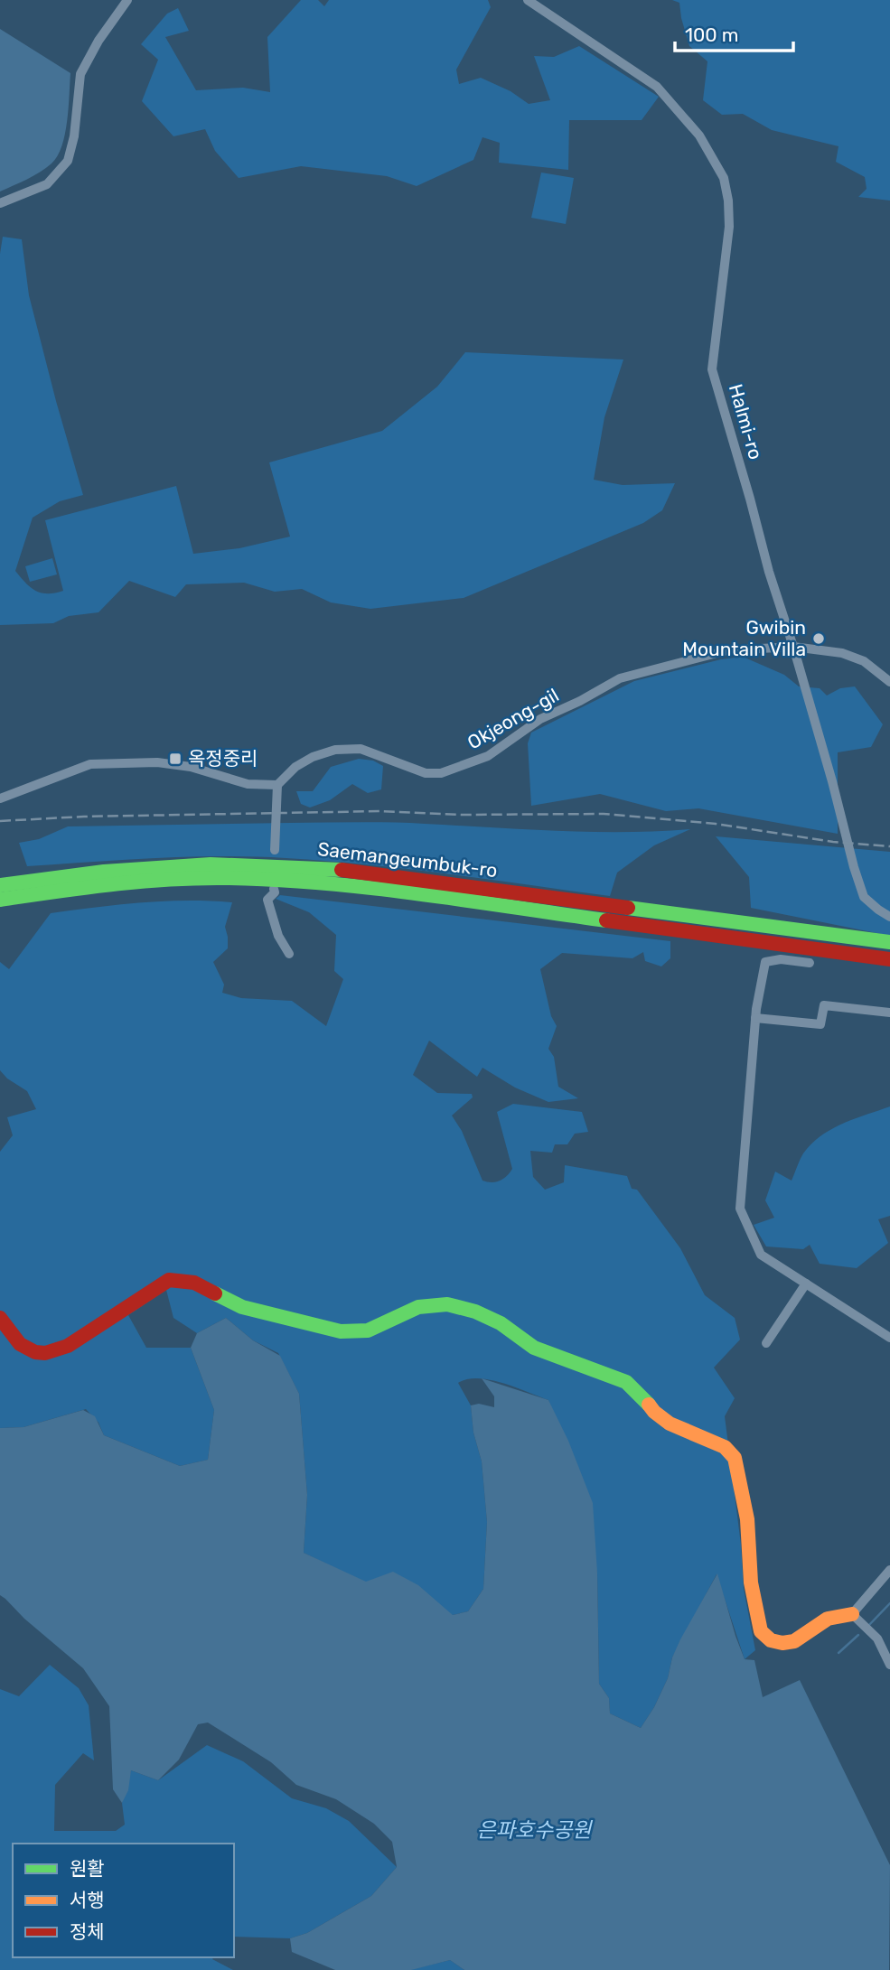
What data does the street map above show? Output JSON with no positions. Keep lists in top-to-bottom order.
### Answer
{
  "streets": {
    "main road": ["Saemangeumbuk-ro"],
    "street": ["Halmi-ro", "Okjeong-gil"]
  },
  "crossings": [
    ["Halmi-ro", "Okjeong-gil"]
  ],
  "water": ["은파호수공원"],
  "places": {
    "other": ["Gwibin Mountain Villa"],
    "transit": ["옥정중리"]
  },
  "legend": ["원활", "서행", "정체"],
  "scale_bar": "100 m"
}
